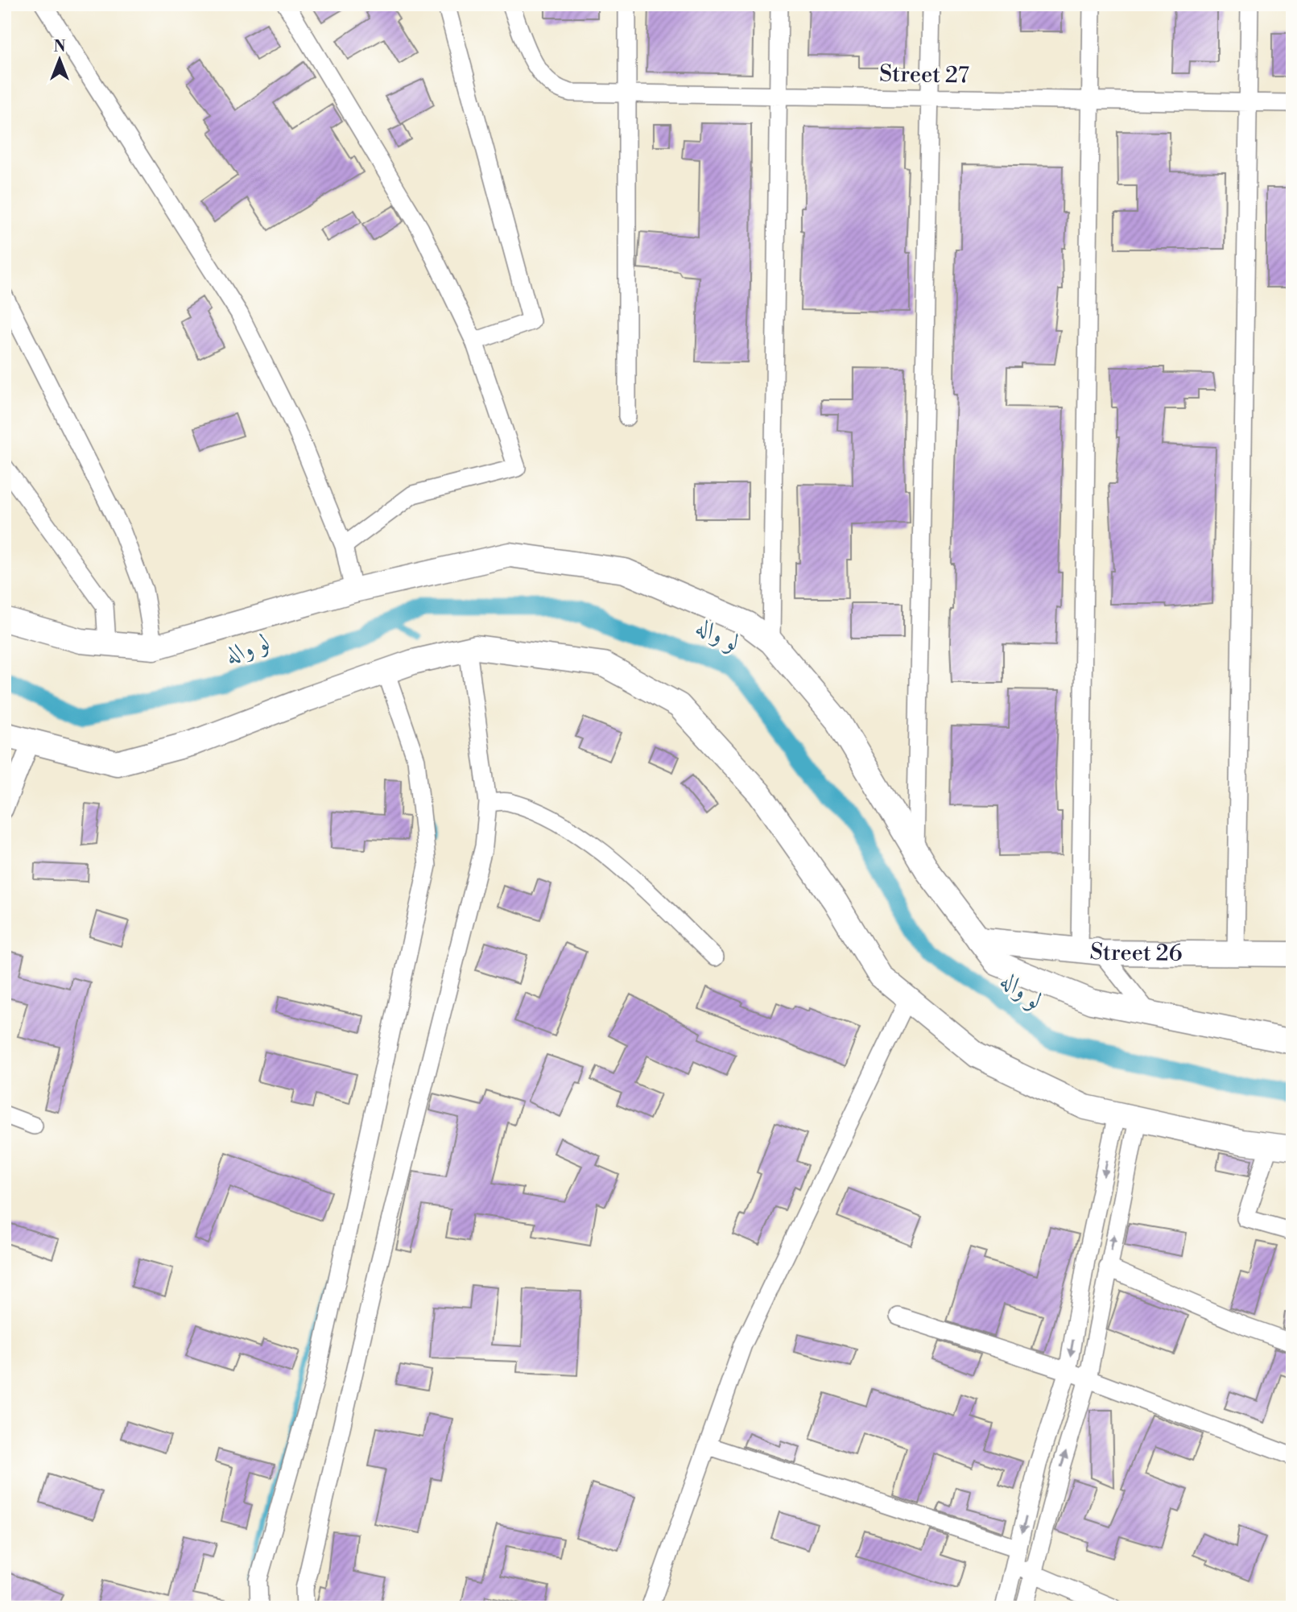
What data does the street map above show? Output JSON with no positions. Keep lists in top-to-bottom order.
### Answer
{
  "streets": {
    "street": ["Street 27", "Street 26"]
  },
  "water": ["لو واله"],
  "north": "top"
}
